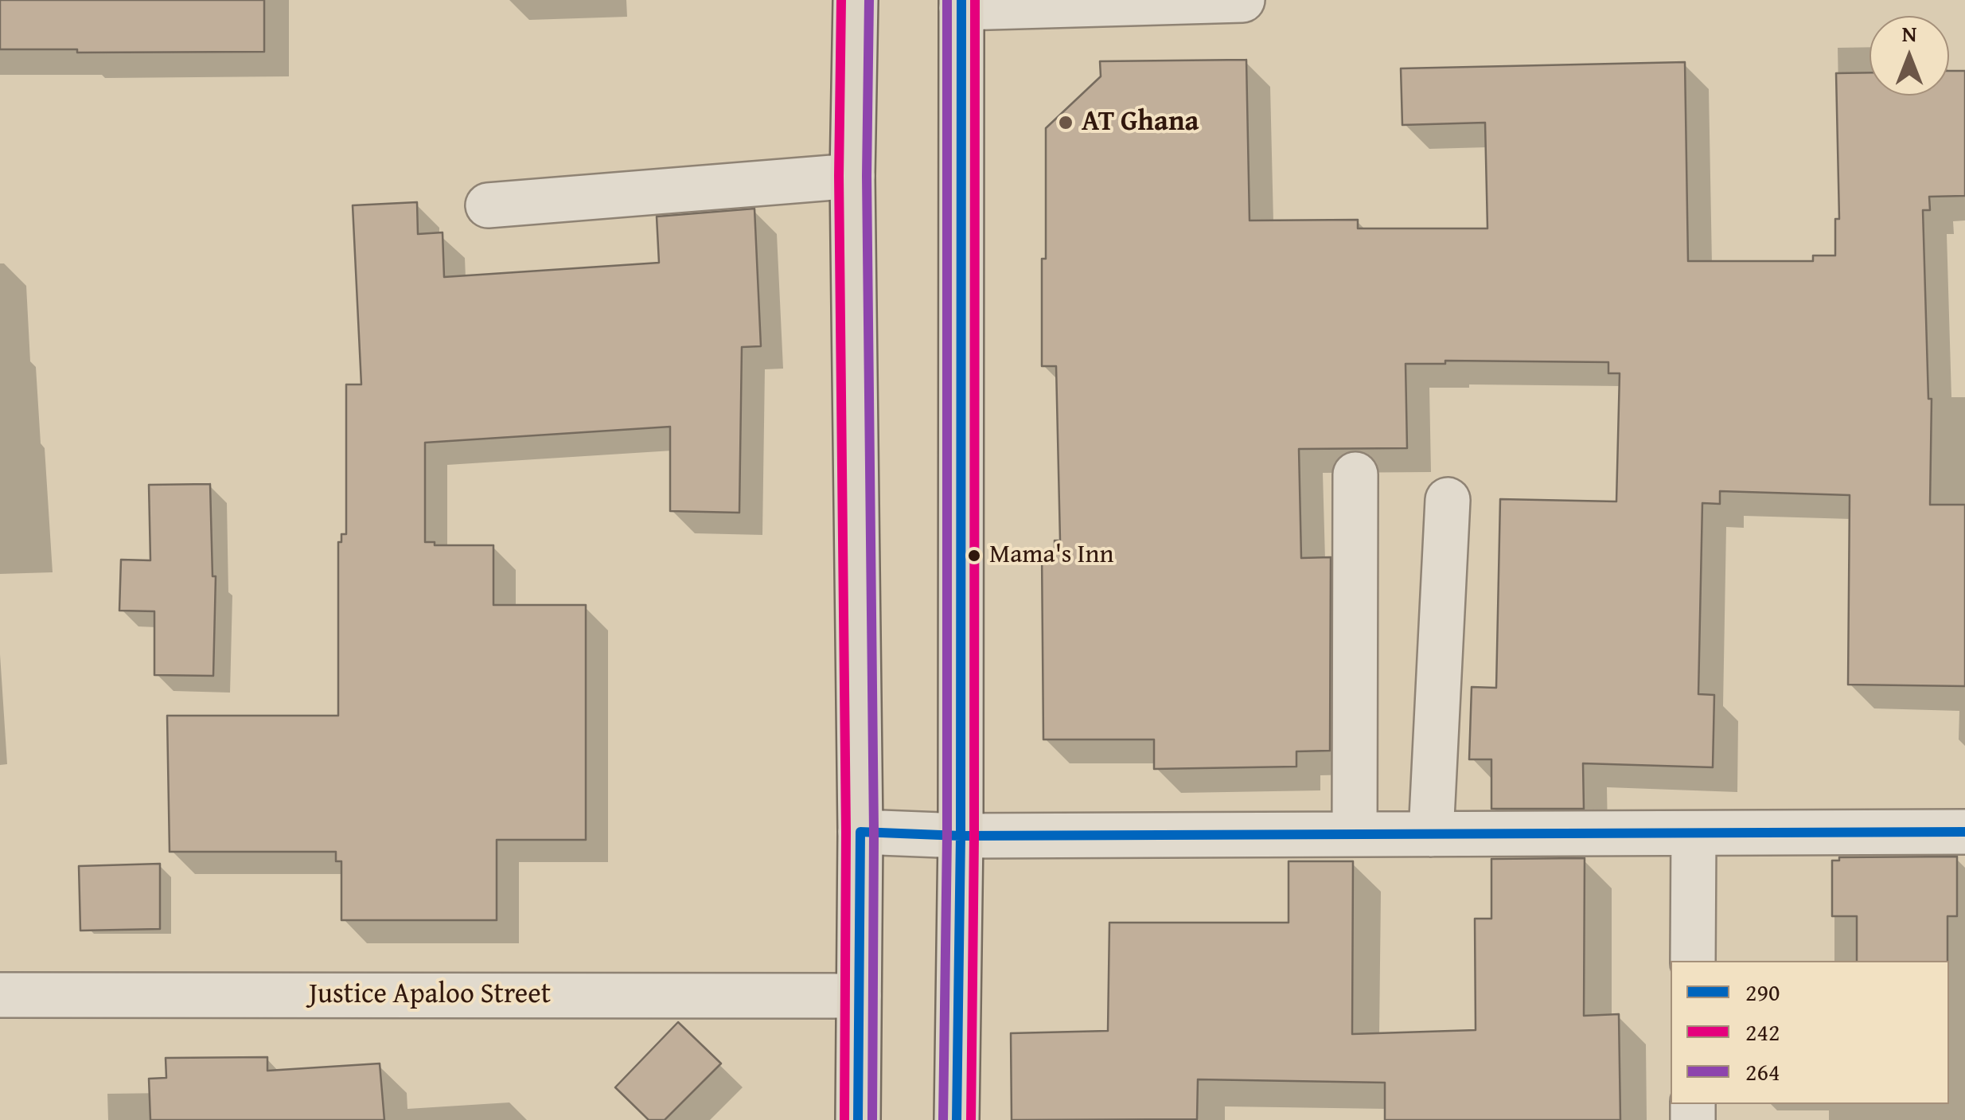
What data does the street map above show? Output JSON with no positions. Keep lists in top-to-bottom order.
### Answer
{
  "streets": {
    "street": ["Justice Apaloo Street"]
  },
  "places": ["AT Ghana", "Mama's Inn"],
  "lines": ["transit line 290", "transit line 242", "transit line 264"],
  "legend": ["290", "242", "264"],
  "north": "top"
}
